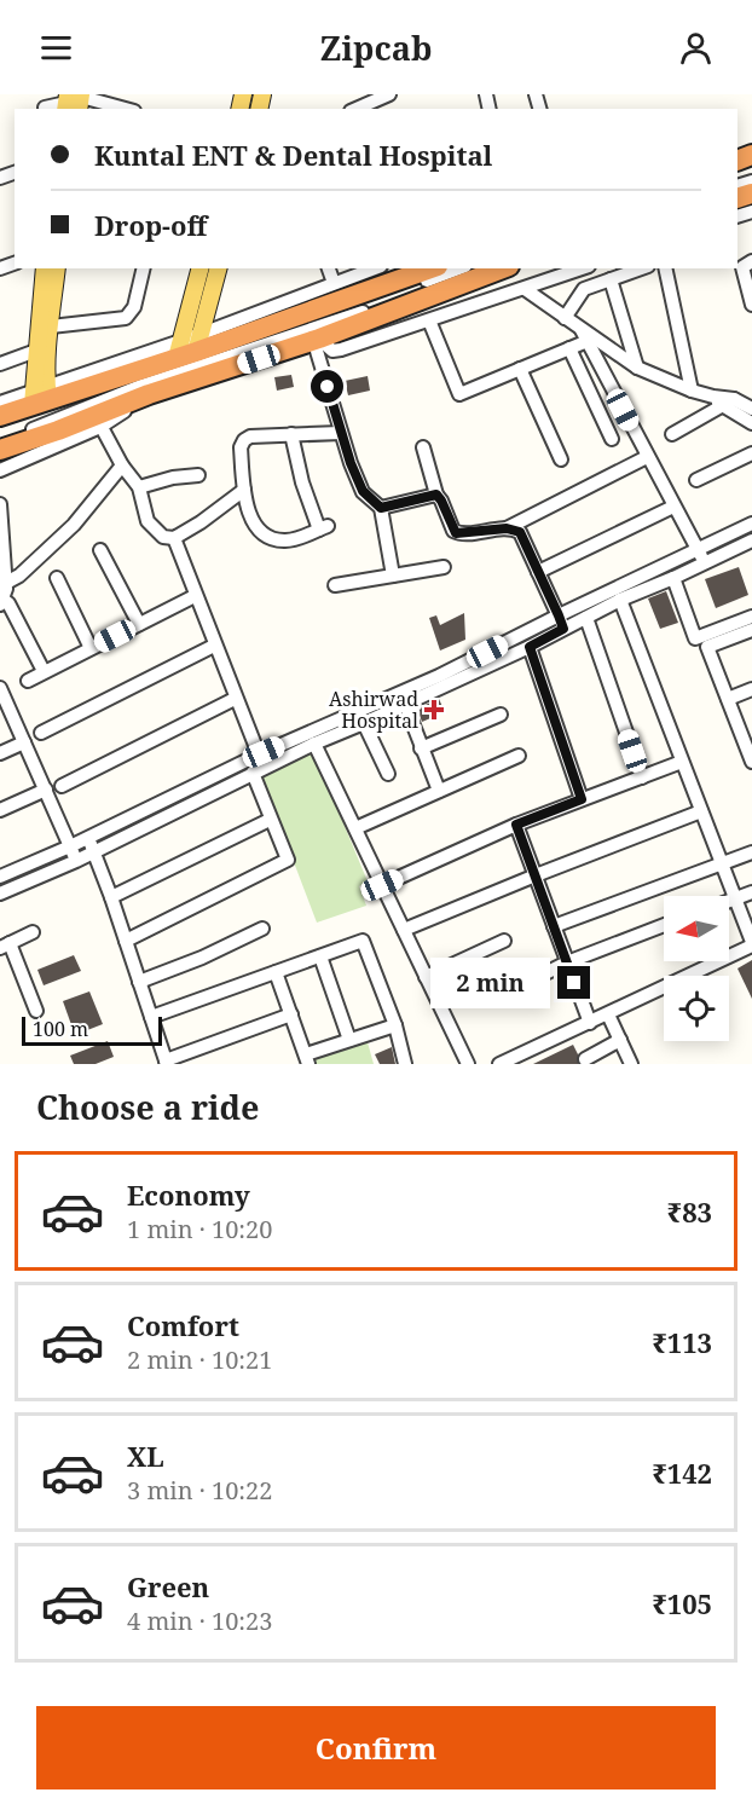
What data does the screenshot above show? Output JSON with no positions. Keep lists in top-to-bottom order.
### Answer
{
  "places": {
    "health": ["Ashirwad Hospital"]
  },
  "scale_bar": "100 m",
  "north": "left",
  "page": {
    "header": "Zipcab",
    "banner": ["Kuntal ENT & Dental Hospital", "Drop-off"],
    "bubble": "2 min",
    "scale": "100 m",
    "heading": "Choose a ride",
    "list": [
      {
        "name": "Economy",
        "note": "1 min · 10:20",
        "value": "₹83"
      },
      {
        "name": "Comfort",
        "note": "2 min · 10:21",
        "value": "₹113"
      },
      {
        "name": "XL",
        "note": "3 min · 10:22",
        "value": "₹142"
      },
      {
        "name": "Green",
        "note": "4 min · 10:23",
        "value": "₹105"
      }
    ],
    "buttons": "Confirm"
  }
}
